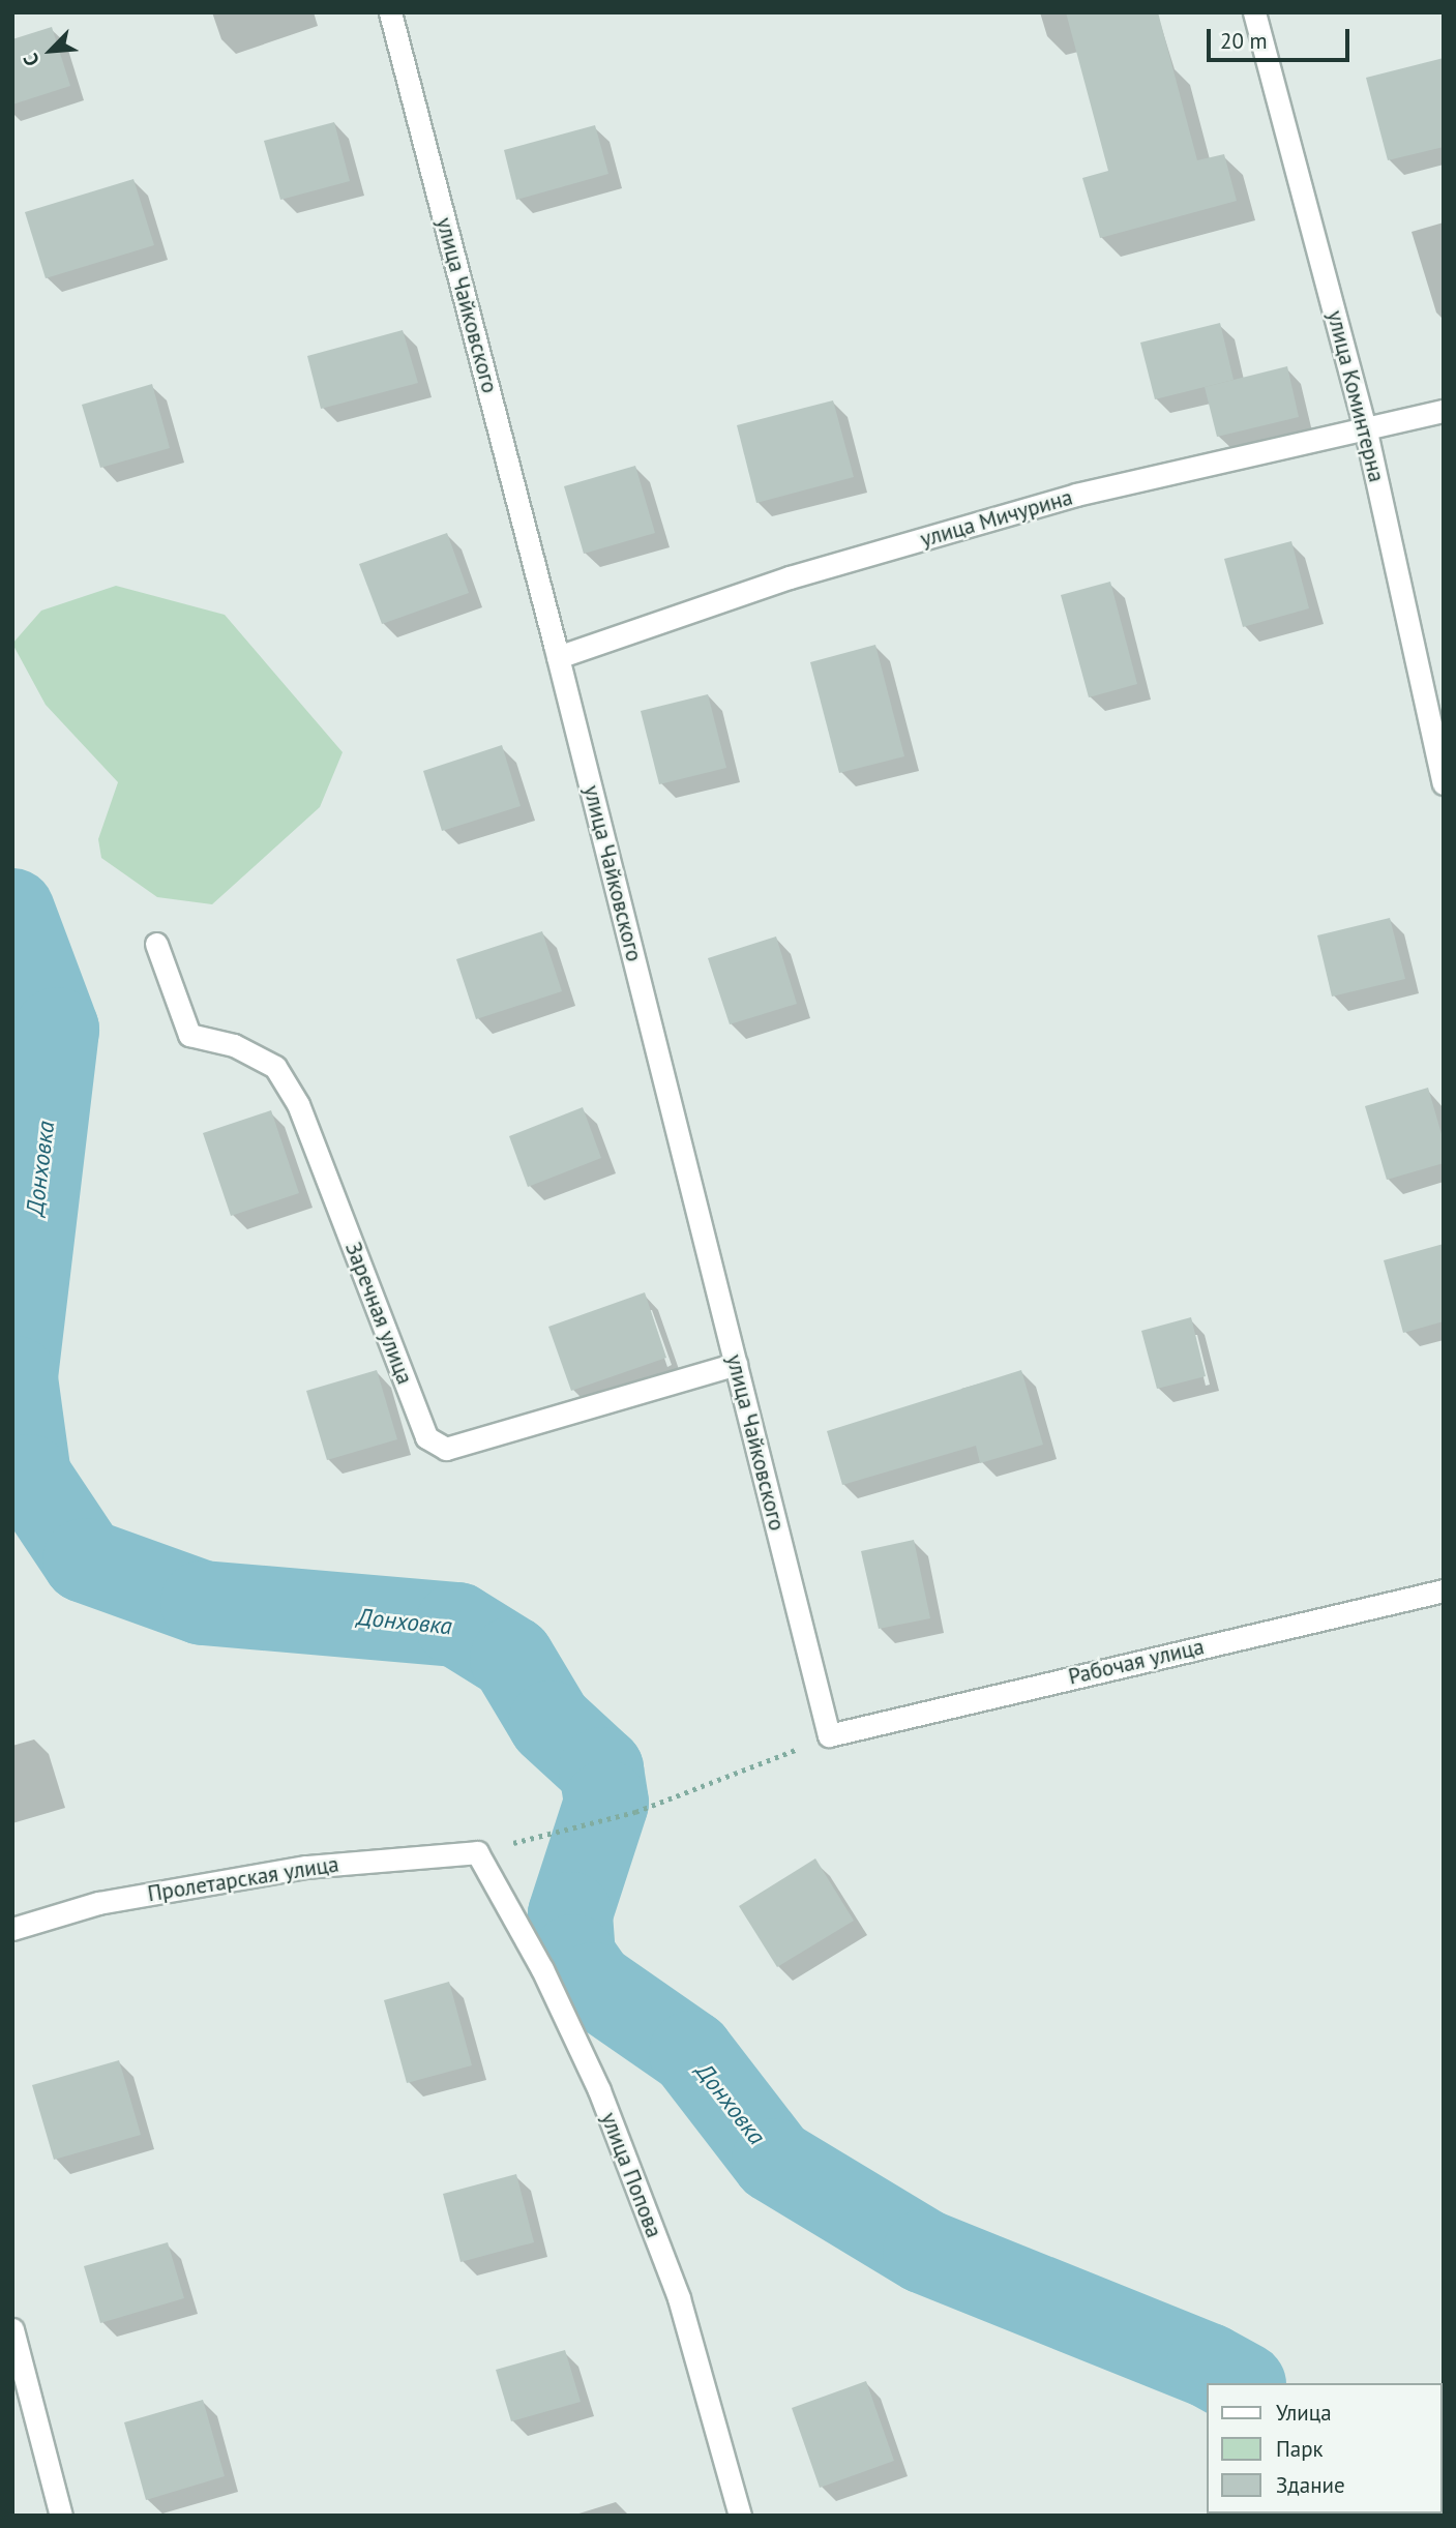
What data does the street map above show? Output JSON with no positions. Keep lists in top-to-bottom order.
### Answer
{
  "streets": {
    "street": [
      "улица Чайковского",
      "улица Коминтерна",
      "улица Мичурина",
      "Заречная улица",
      "Рабочая улица",
      "Пролетарская улица",
      "улица Попова"
    ]
  },
  "crossings": [
    ["улица Чайковского", "улица Мичурина"],
    ["улица Чайковского", "Заречная улица"],
    ["улица Чайковского", "Рабочая улица"],
    ["улица Коминтерна", "улица Мичурина"],
    ["Пролетарская улица", "улица Попова"]
  ],
  "water": ["Донховка"],
  "legend": ["Улица", "Парк", "Здание"],
  "scale_bar": "20 m",
  "north": "bottom left"
}
